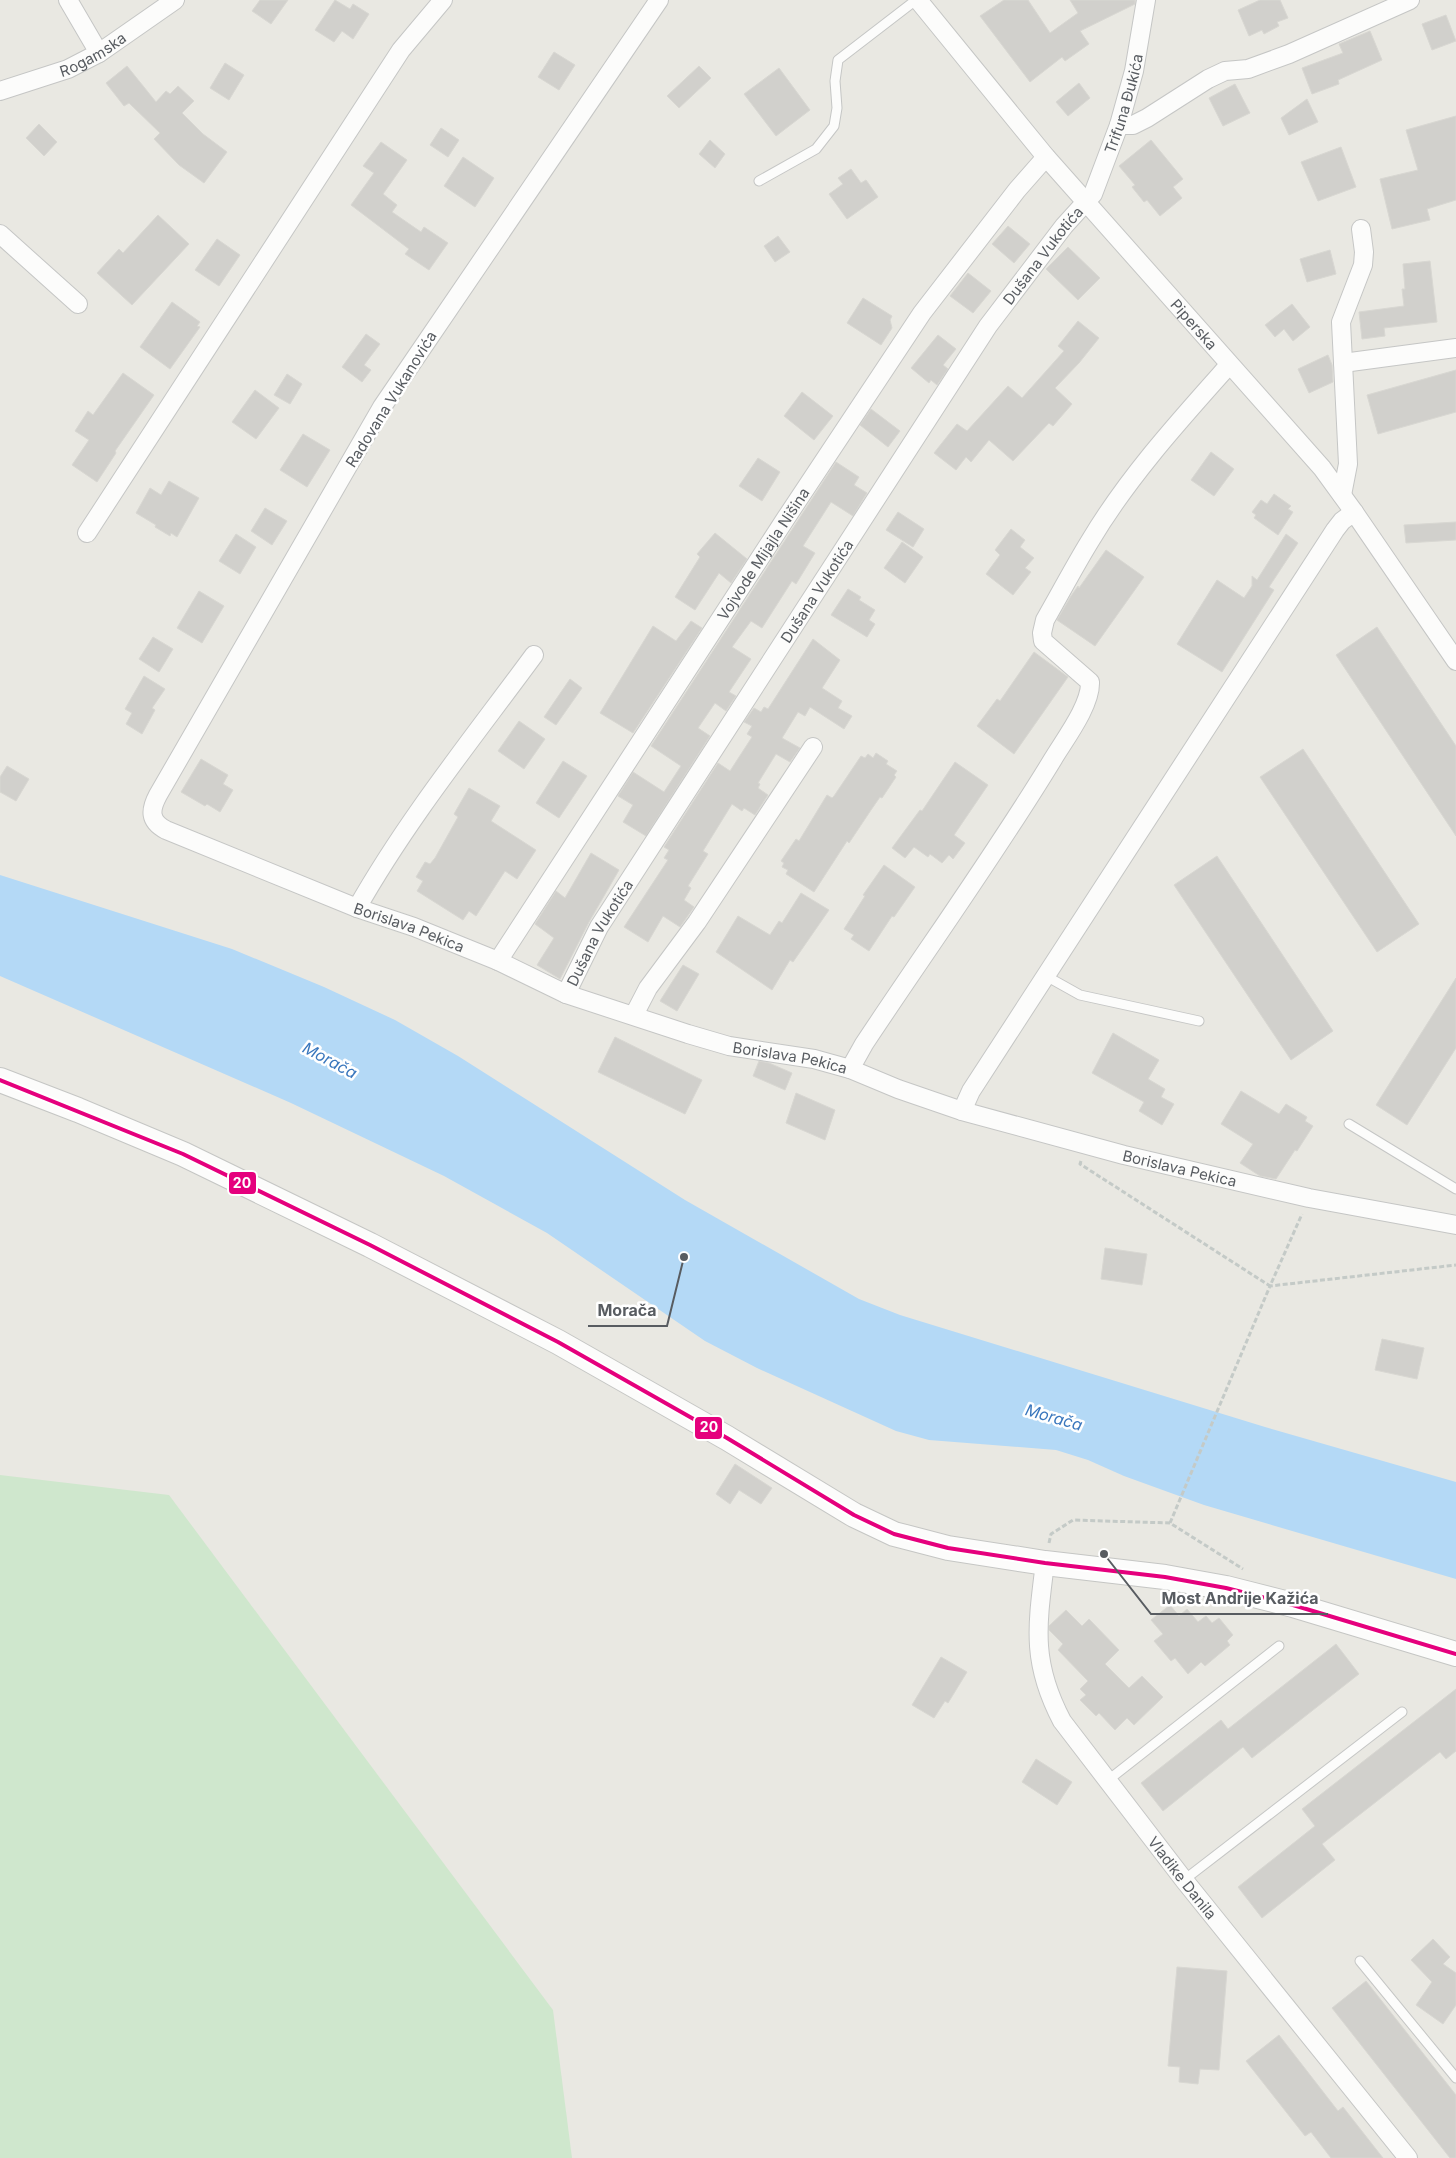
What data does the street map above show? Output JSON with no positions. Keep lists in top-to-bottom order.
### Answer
{
  "streets": {
    "street": [
      "Rogamska",
      "Trifuna Đukića",
      "Dušana Vukotića",
      "Piperska",
      "Radovana Vukanovića",
      "Vojvode Mijajla Nišina",
      "Borislava Pekica",
      "Vladike Danila"
    ]
  },
  "crossings": [
    ["Trifuna Đukića", "Dušana Vukotića"],
    ["Trifuna Đukića", "Piperska"],
    ["Dušana Vukotića", "Piperska"],
    ["Dušana Vukotića", "Borislava Pekica"],
    ["Piperska", "Vojvode Mijajla Nišina"],
    ["Radovana Vukanovića", "Borislava Pekica"],
    ["Vojvode Mijajla Nišina", "Borislava Pekica"]
  ],
  "water": ["Morača"],
  "places": ["Morača", "Most Andrije Kažića"],
  "lines": ["transit line 20"]
}
